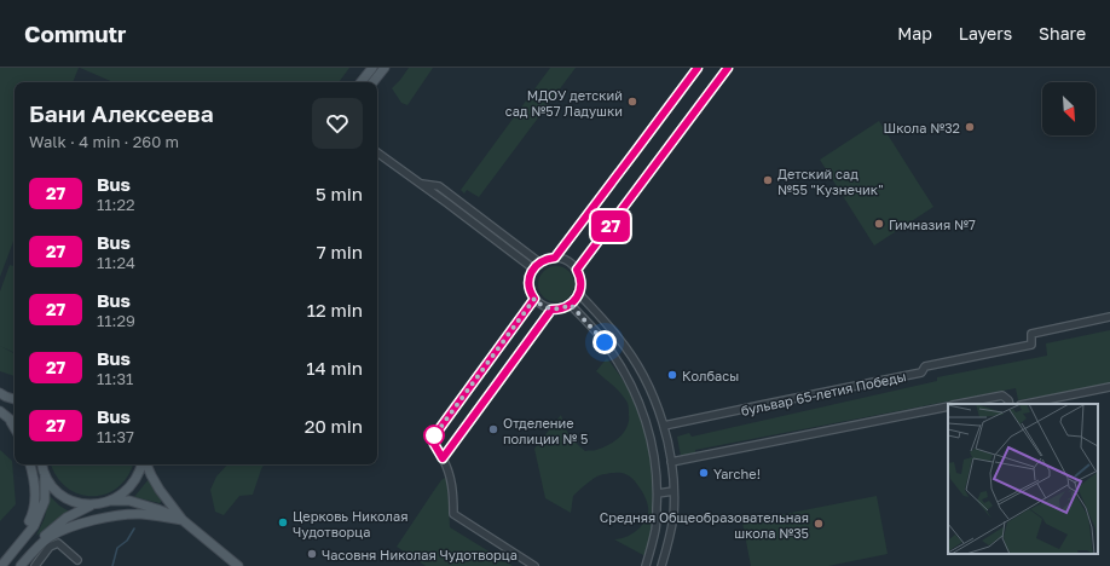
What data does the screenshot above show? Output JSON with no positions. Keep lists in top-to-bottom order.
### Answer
{
  "streets": {
    "street": ["бульвар 65-летия Победы"]
  },
  "places": [
    "МДОУ детский сад №57 Ладушки",
    "Школа №32",
    "Детский сад №55 \"Кузнечик\"",
    "Гимназия №7",
    "Колбасы",
    "Отделение полиции № 5",
    "Yarche!",
    "Церковь Николая Чудотворца",
    "Средняя Общеобразовательная школа №35",
    "Часовня Николая Чудотворца"
  ],
  "lines": ["bus line 27"],
  "north": "bottom right",
  "page": {
    "header": "Commutr",
    "nav": ["Map", "Layers", "Share"],
    "on_map": "27",
    "heading": ["Бани Алексеева", "Walk · 4 min · 260 m"],
    "list": [
      {
        "mark": "27",
        "name": "Bus",
        "note": "11:22",
        "value": "5 min"
      },
      {
        "mark": "27",
        "name": "Bus",
        "note": "11:24",
        "value": "7 min"
      },
      {
        "mark": "27",
        "name": "Bus",
        "note": "11:29",
        "value": "12 min"
      },
      {
        "mark": "27",
        "name": "Bus",
        "note": "11:31",
        "value": "14 min"
      },
      {
        "mark": "27",
        "name": "Bus",
        "note": "11:37",
        "value": "20 min"
      }
    ]
  }
}
